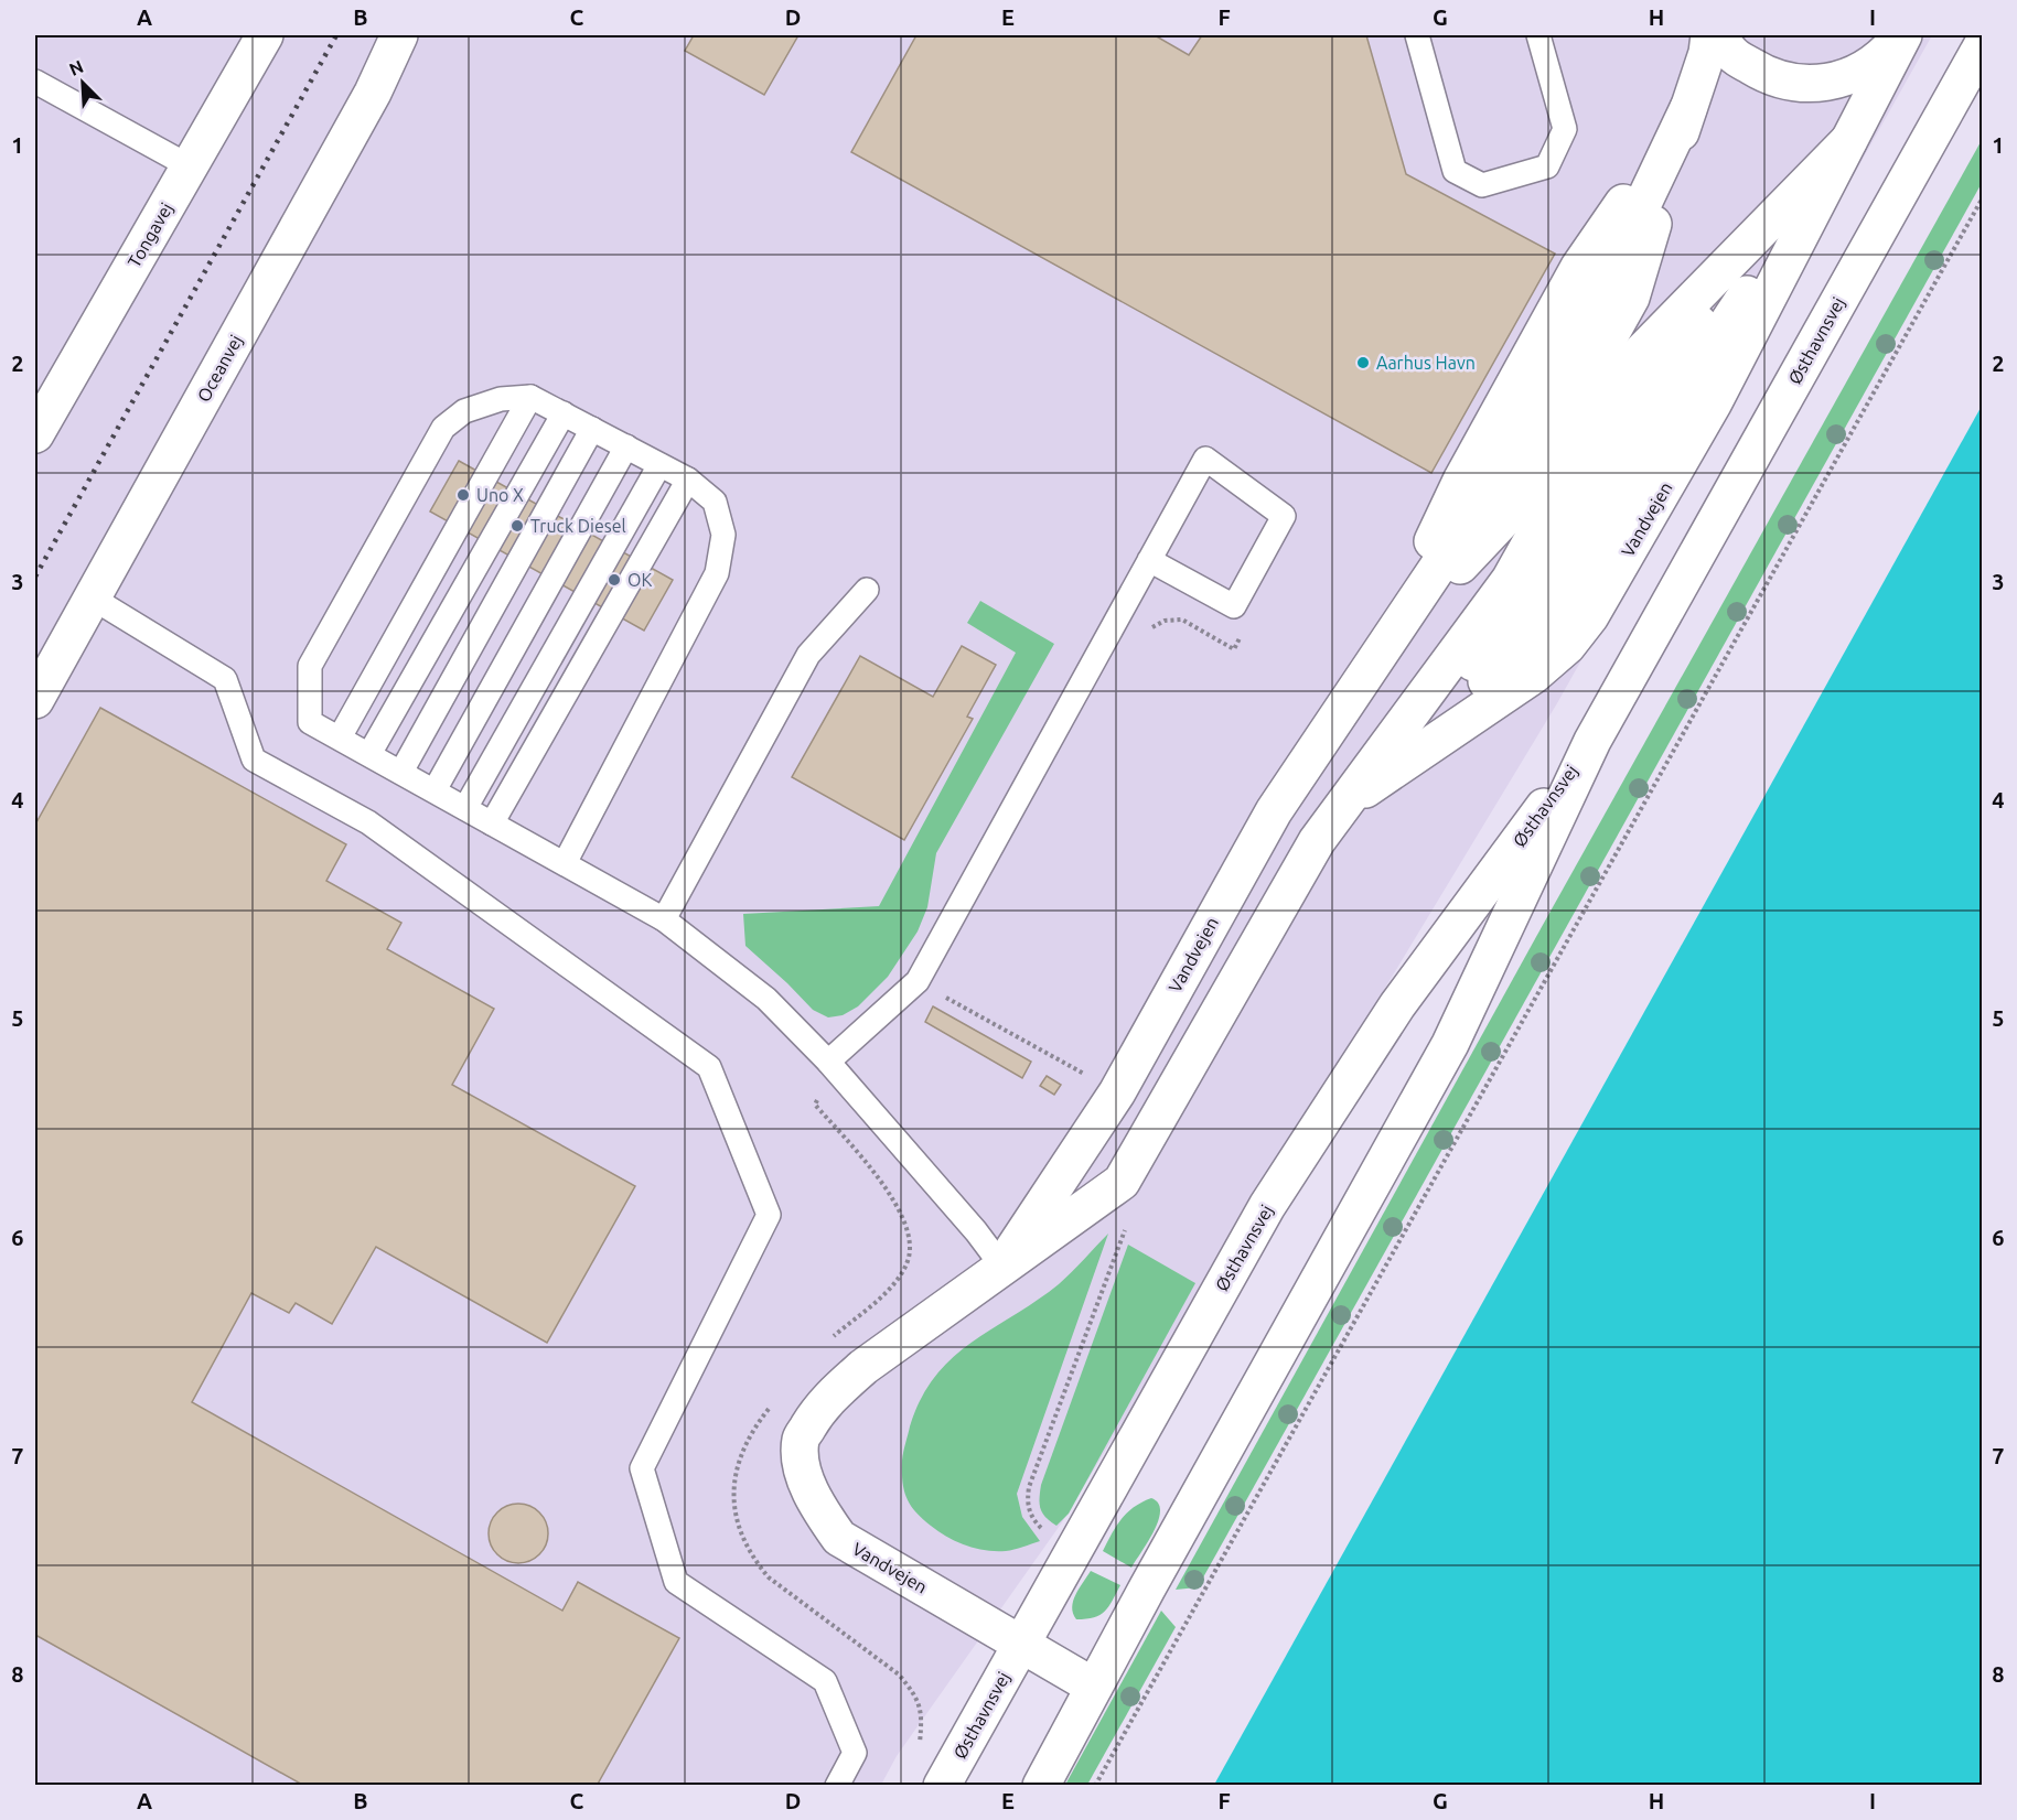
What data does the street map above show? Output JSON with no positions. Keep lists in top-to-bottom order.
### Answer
{
  "streets": {
    "street": [
      "Tongavej",
      "Østhavnsvej",
      "Oceanvej",
      "Vandvejen"
    ]
  },
  "crossings": [
    ["Østhavnsvej", "Vandvejen"]
  ],
  "places": [
    "Aarhus Havn",
    "Uno X",
    "Truck Diesel",
    "OK"
  ],
  "north": "top left",
  "grid": {
    "columns": [
      "A",
      "B",
      "C",
      "D",
      "E",
      "F",
      "G",
      "H",
      "I"
    ],
    "rows": [
      "1",
      "2",
      "3",
      "4",
      "5",
      "6",
      "7",
      "8"
    ]
  }
}
